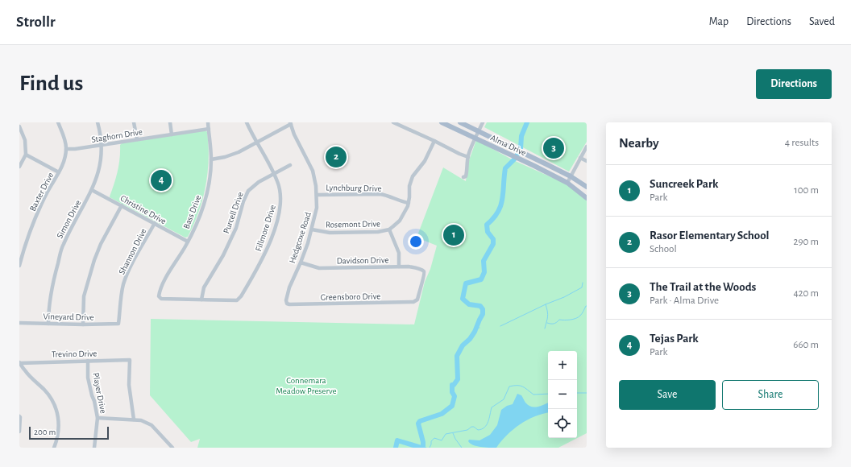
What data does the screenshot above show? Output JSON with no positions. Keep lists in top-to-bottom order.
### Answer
{
  "streets": {
    "main road": ["Alma Drive"],
    "street": [
      "Staghorn Drive",
      "Lynchburg Drive",
      "Baxter Drive",
      "Christine Drive",
      "Bass Drive",
      "Purcell Drive",
      "Simon Drive",
      "Rosemont Drive",
      "Fillmore Drive",
      "Hedgcoxe Road",
      "Shannon Drive",
      "Davidson Drive",
      "Greensboro Drive",
      "Vineyard Drive",
      "Trevino Drive",
      "Player Drive"
    ]
  },
  "crossings": [
    ["Staghorn Drive", "Baxter Drive"],
    ["Staghorn Drive", "Bass Drive"],
    ["Staghorn Drive", "Simon Drive"],
    ["Lynchburg Drive", "Rosemont Drive"],
    ["Lynchburg Drive", "Hedgcoxe Road"],
    ["Christine Drive", "Bass Drive"],
    ["Christine Drive", "Simon Drive"],
    ["Christine Drive", "Shannon Drive"],
    ["Bass Drive", "Purcell Drive"],
    ["Bass Drive", "Fillmore Drive"],
    ["Purcell Drive", "Fillmore Drive"],
    ["Simon Drive", "Vineyard Drive"],
    ["Rosemont Drive", "Hedgcoxe Road"],
    ["Hedgcoxe Road", "Davidson Drive"],
    ["Hedgcoxe Road", "Greensboro Drive"],
    ["Shannon Drive", "Vineyard Drive"],
    ["Davidson Drive", "Greensboro Drive"],
    ["Trevino Drive", "Player Drive"]
  ],
  "parks": ["Connemara Meadow Preserve"],
  "scale_bar": "200 m",
  "page": {
    "header": "Strollr",
    "nav": ["Map", "Directions", "Saved"],
    "buttons": [
      "Directions",
      ["Save", "Share"]
    ],
    "title": "Find us",
    "heading": ["Nearby", "4 results"],
    "pins": [
      "3",
      "2",
      "4",
      "1"
    ],
    "list": [
      {
        "mark": "1",
        "name": "Suncreek Park",
        "note": "Park",
        "value": "100 m"
      },
      {
        "mark": "2",
        "name": "Rasor Elementary School",
        "note": "School",
        "value": "290 m"
      },
      {
        "mark": "3",
        "name": "The Trail at the Woods",
        "note": "Park · Alma Drive",
        "value": "420 m"
      },
      {
        "mark": "4",
        "name": "Tejas Park",
        "note": "Park",
        "value": "660 m"
      }
    ],
    "map_buttons": ["+", "−"],
    "scale": "200 m"
  }
}
